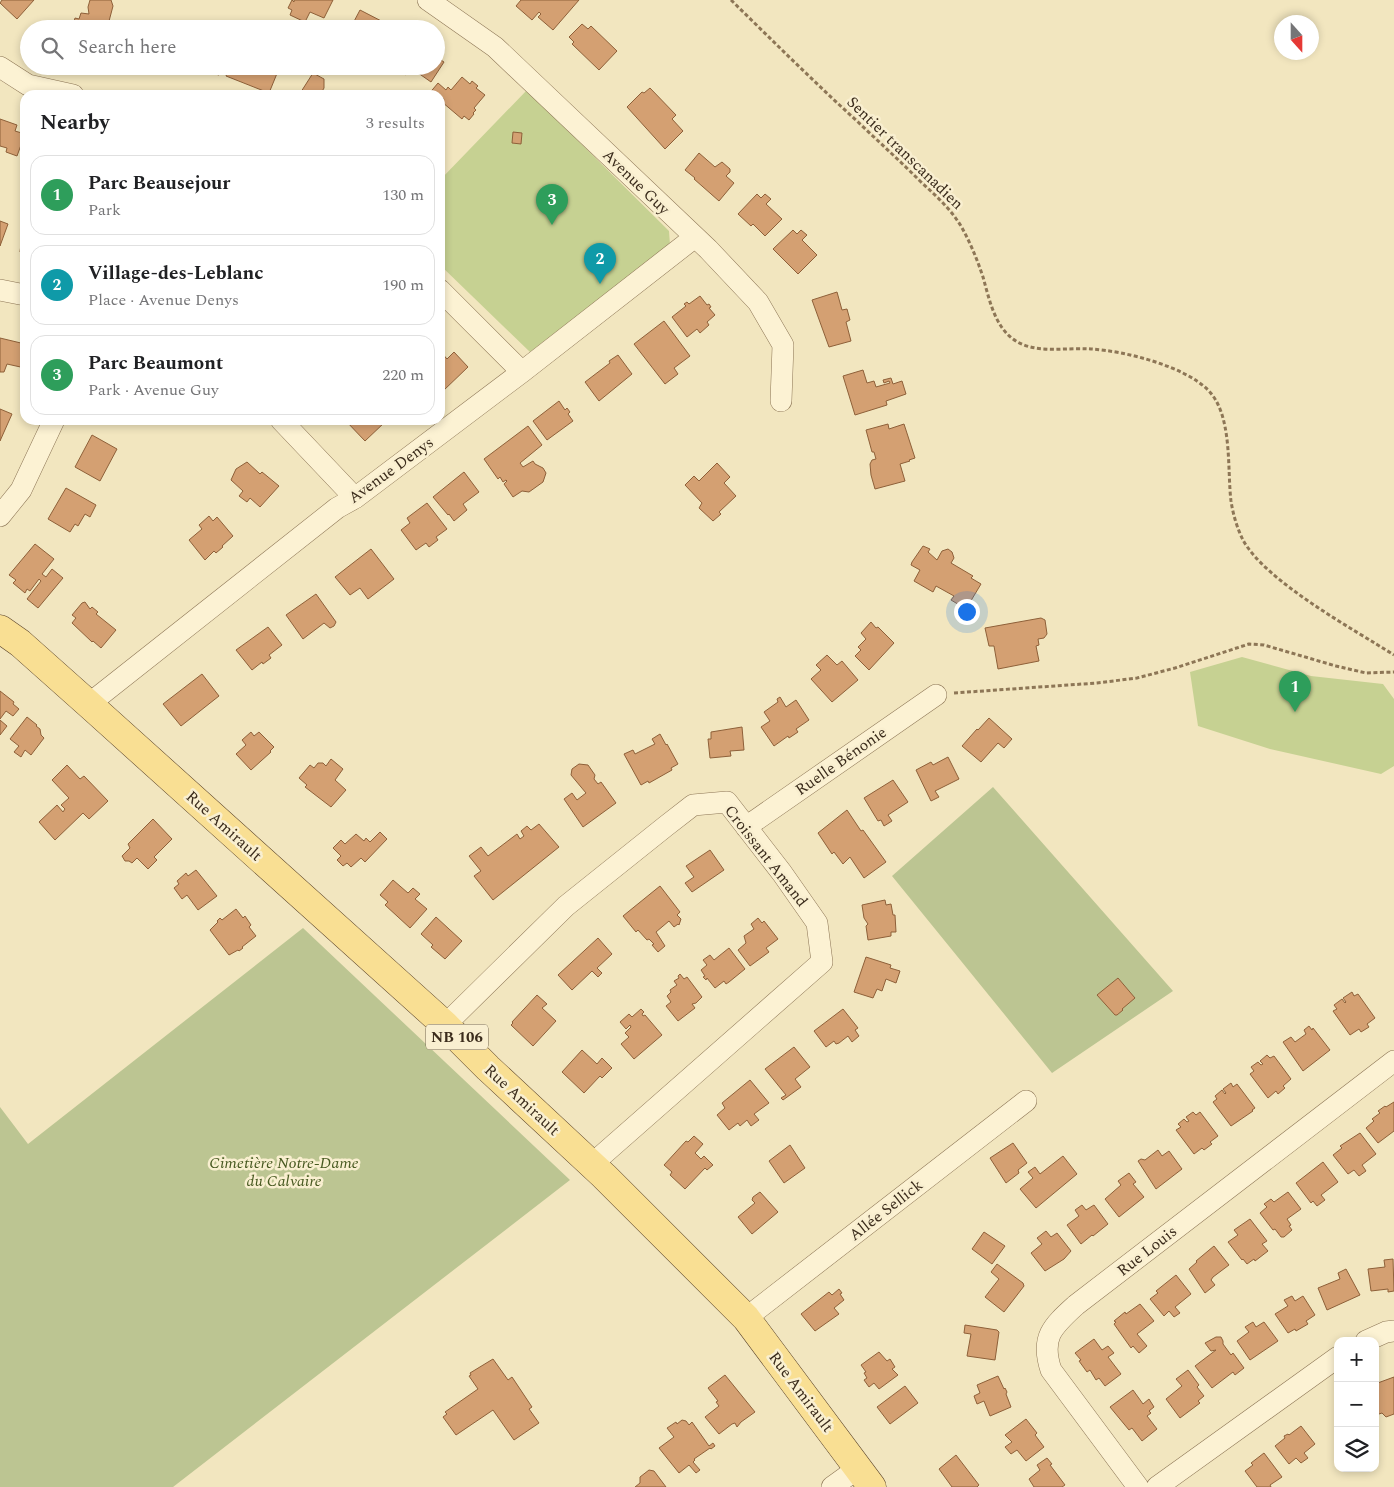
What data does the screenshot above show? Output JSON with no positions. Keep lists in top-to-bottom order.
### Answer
{
  "streets": {
    "main road": ["Rue Amirault", "NB 106"],
    "street": [
      "Avenue Guy",
      "Avenue Denys",
      "Ruelle Bénonie",
      "Croissant Amand",
      "Allée Sellick",
      "Rue Louis"
    ],
    "path": ["Sentier transcanadien"]
  },
  "crossings": [
    ["Avenue Guy", "Avenue Denys"],
    ["Avenue Denys", "Rue Amirault"],
    ["Ruelle Bénonie", "Croissant Amand"],
    ["Rue Amirault", "Croissant Amand"],
    ["Rue Amirault", "Allée Sellick"]
  ],
  "parks": ["Cimetière Notre-Dame du Calvaire"],
  "north": "bottom",
  "page": {
    "search": "Search here",
    "heading": ["Nearby", "3 results"],
    "list": [
      {
        "mark": "1",
        "name": "Parc Beausejour",
        "note": "Park",
        "value": "130 m"
      },
      {
        "mark": "2",
        "name": "Village-des-Leblanc",
        "note": "Place · Avenue Denys",
        "value": "190 m"
      },
      {
        "mark": "3",
        "name": "Parc Beaumont",
        "note": "Park · Avenue Guy",
        "value": "220 m"
      }
    ],
    "pins": ["3", "2", "1"],
    "map_buttons": ["+", "−"]
  }
}
